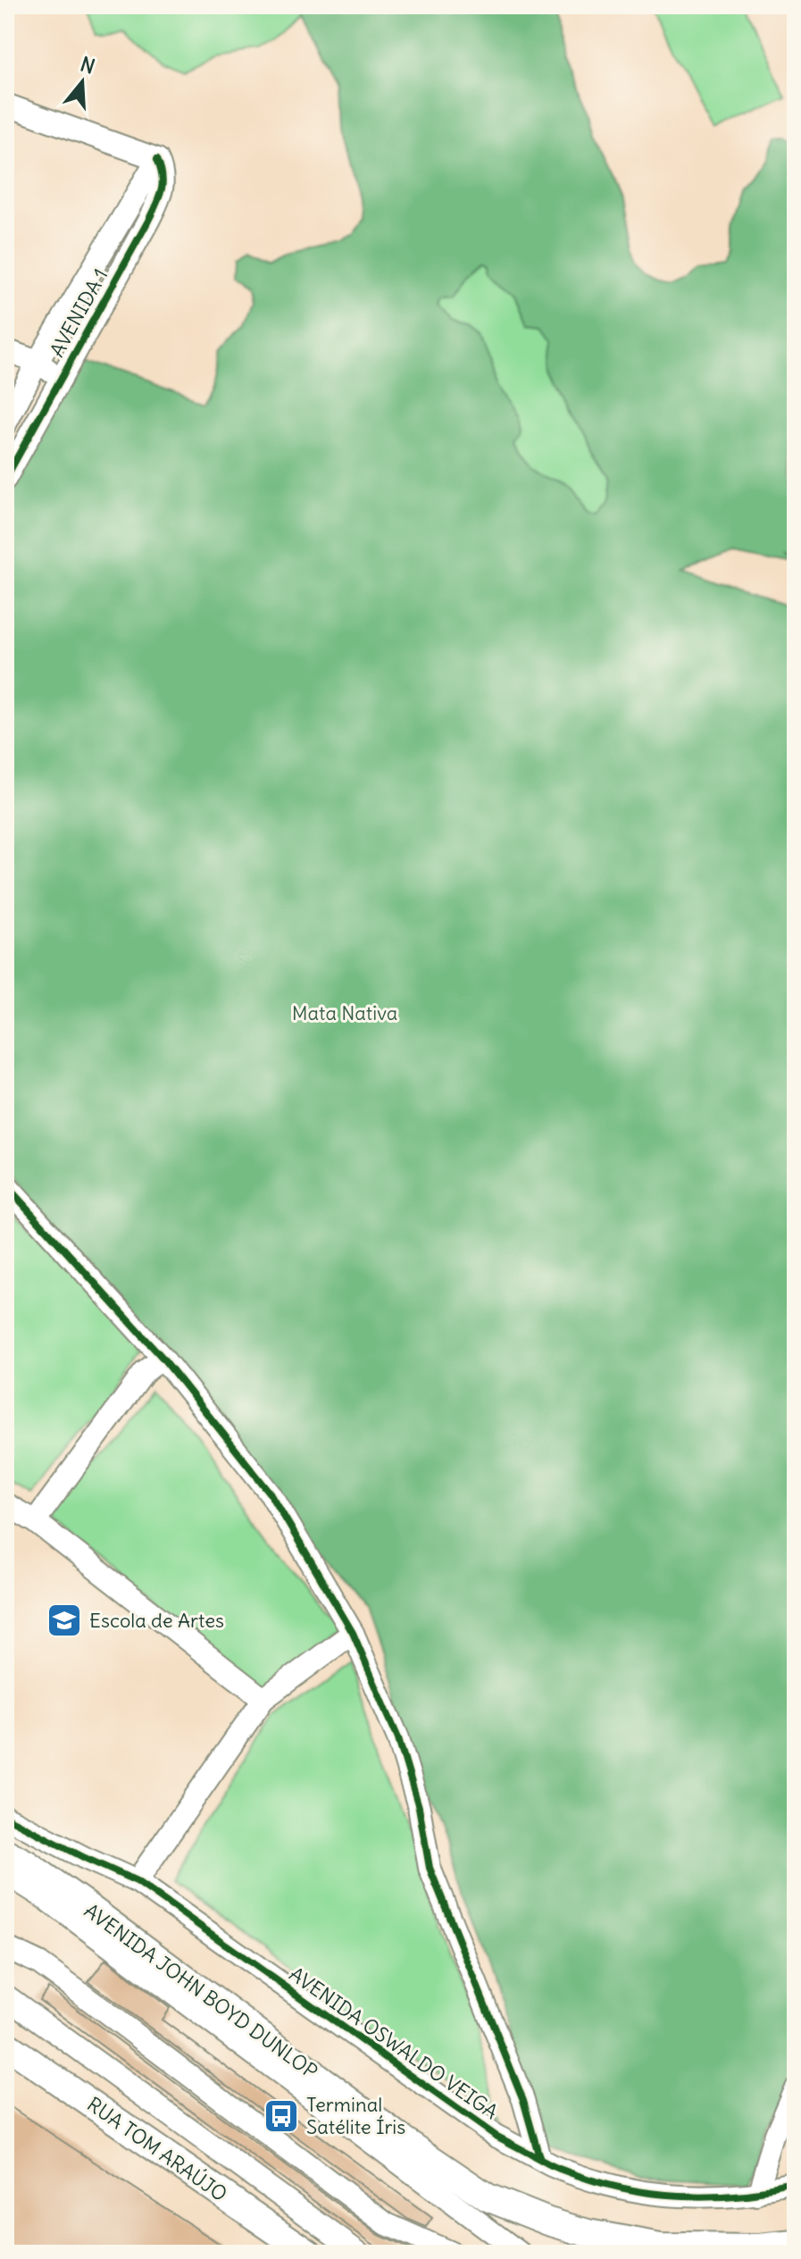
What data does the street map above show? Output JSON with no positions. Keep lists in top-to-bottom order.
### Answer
{
  "streets": {
    "main road": ["AVENIDA JOHN BOYD DUNLOP", "RUA TOM ARAÚJO"],
    "street": ["AVENIDA 1", "AVENIDA OSWALDO VEIGA"]
  },
  "parks": ["Mata Nativa"],
  "places": {
    "school or university": ["Escola de Artes"],
    "bus stop": ["Terminal Satélite Íris"]
  },
  "north": "top"
}
